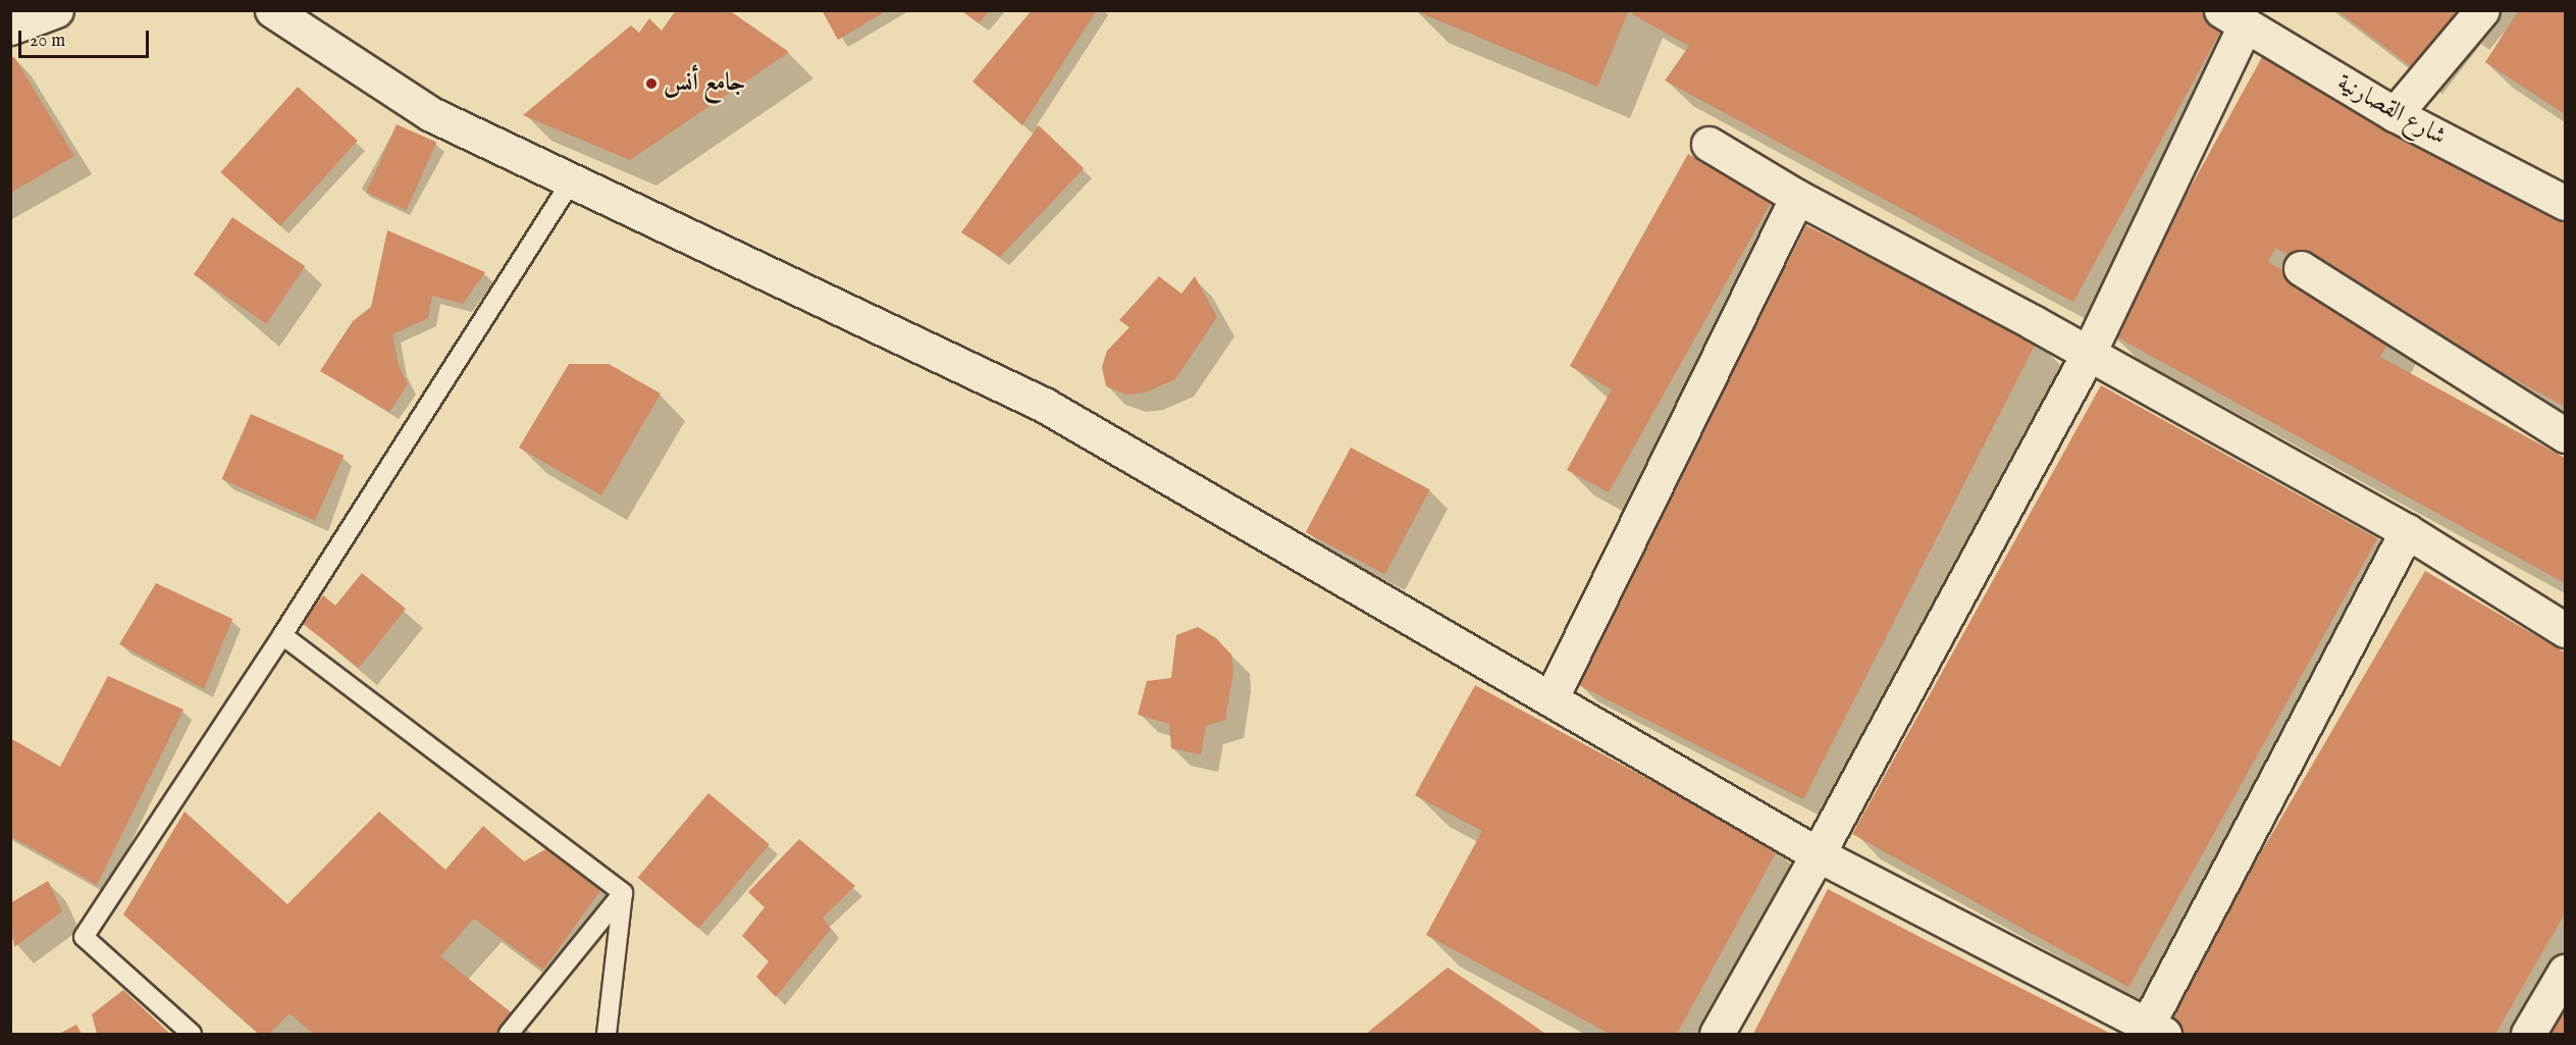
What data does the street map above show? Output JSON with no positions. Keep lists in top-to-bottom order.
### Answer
{
  "streets": {
    "street": ["شارع القصارنية"]
  },
  "places": ["جامع أنس"],
  "scale_bar": "20 m"
}
